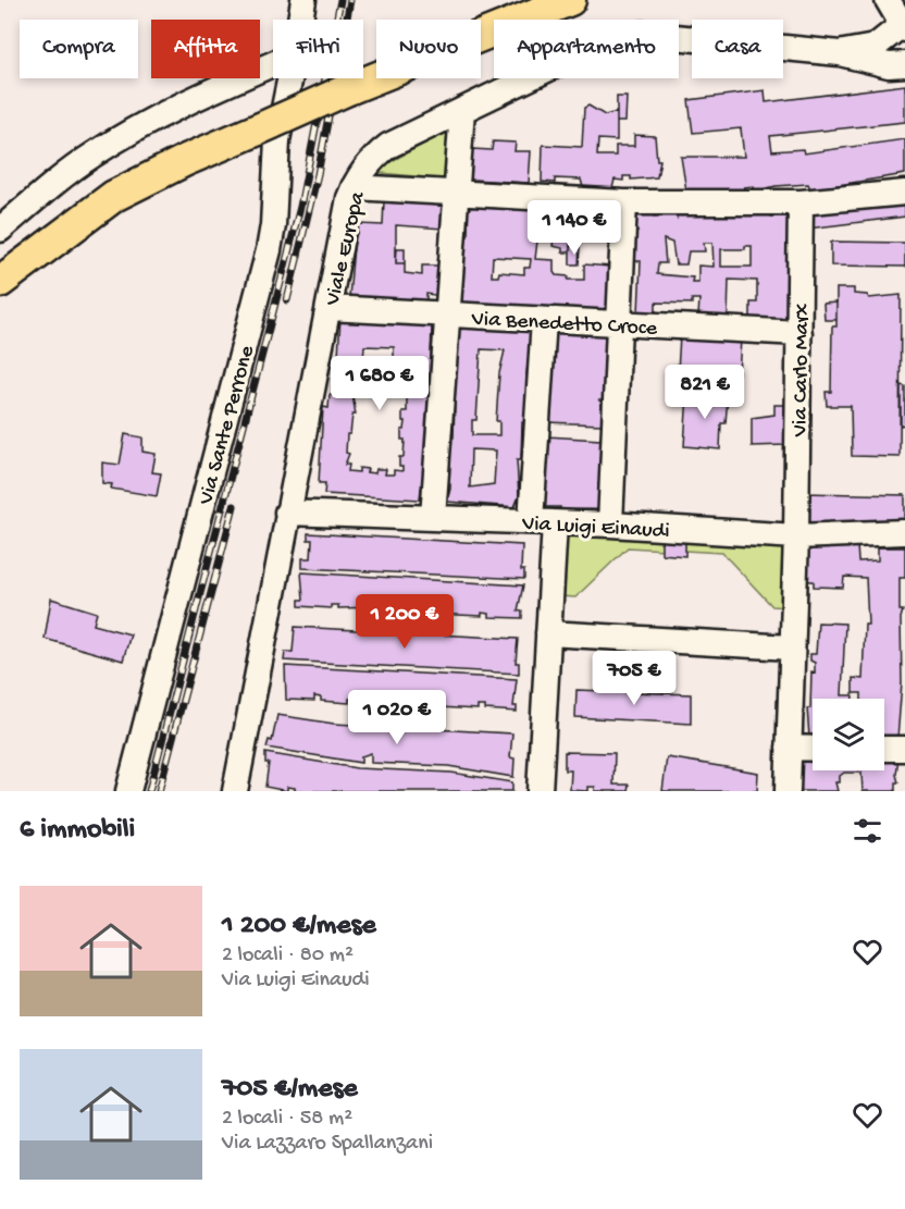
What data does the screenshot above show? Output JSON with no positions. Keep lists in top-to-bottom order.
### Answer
{
  "streets": {
    "street": [
      "Viale Europa",
      "Via Benedetto Croce",
      "Via Carlo Marx",
      "Via Sante Perrone",
      "Via Luigi Einaudi"
    ]
  },
  "crossings": [
    ["Viale Europa", "Via Benedetto Croce"],
    ["Viale Europa", "Via Luigi Einaudi"],
    ["Via Benedetto Croce", "Via Carlo Marx"],
    ["Via Carlo Marx", "Via Luigi Einaudi"]
  ],
  "page": {
    "chip": [
      "Compra",
      "Affitta",
      "Filtri",
      "Nuovo",
      "Appartamento",
      "Casa"
    ],
    "price": [
      "1 140 €",
      "1 680 €",
      "821 €",
      "1 200 €",
      "705 €",
      "1 020 €"
    ],
    "heading": "6 immobili",
    "list": [
      {
        "name": "1 200 €/mese",
        "note": "2 locali · 80 m² · Via Luigi Einaudi"
      },
      {
        "name": "705 €/mese",
        "note": "2 locali · 58 m² · Via Lazzaro Spallanzani"
      }
    ]
  }
}
